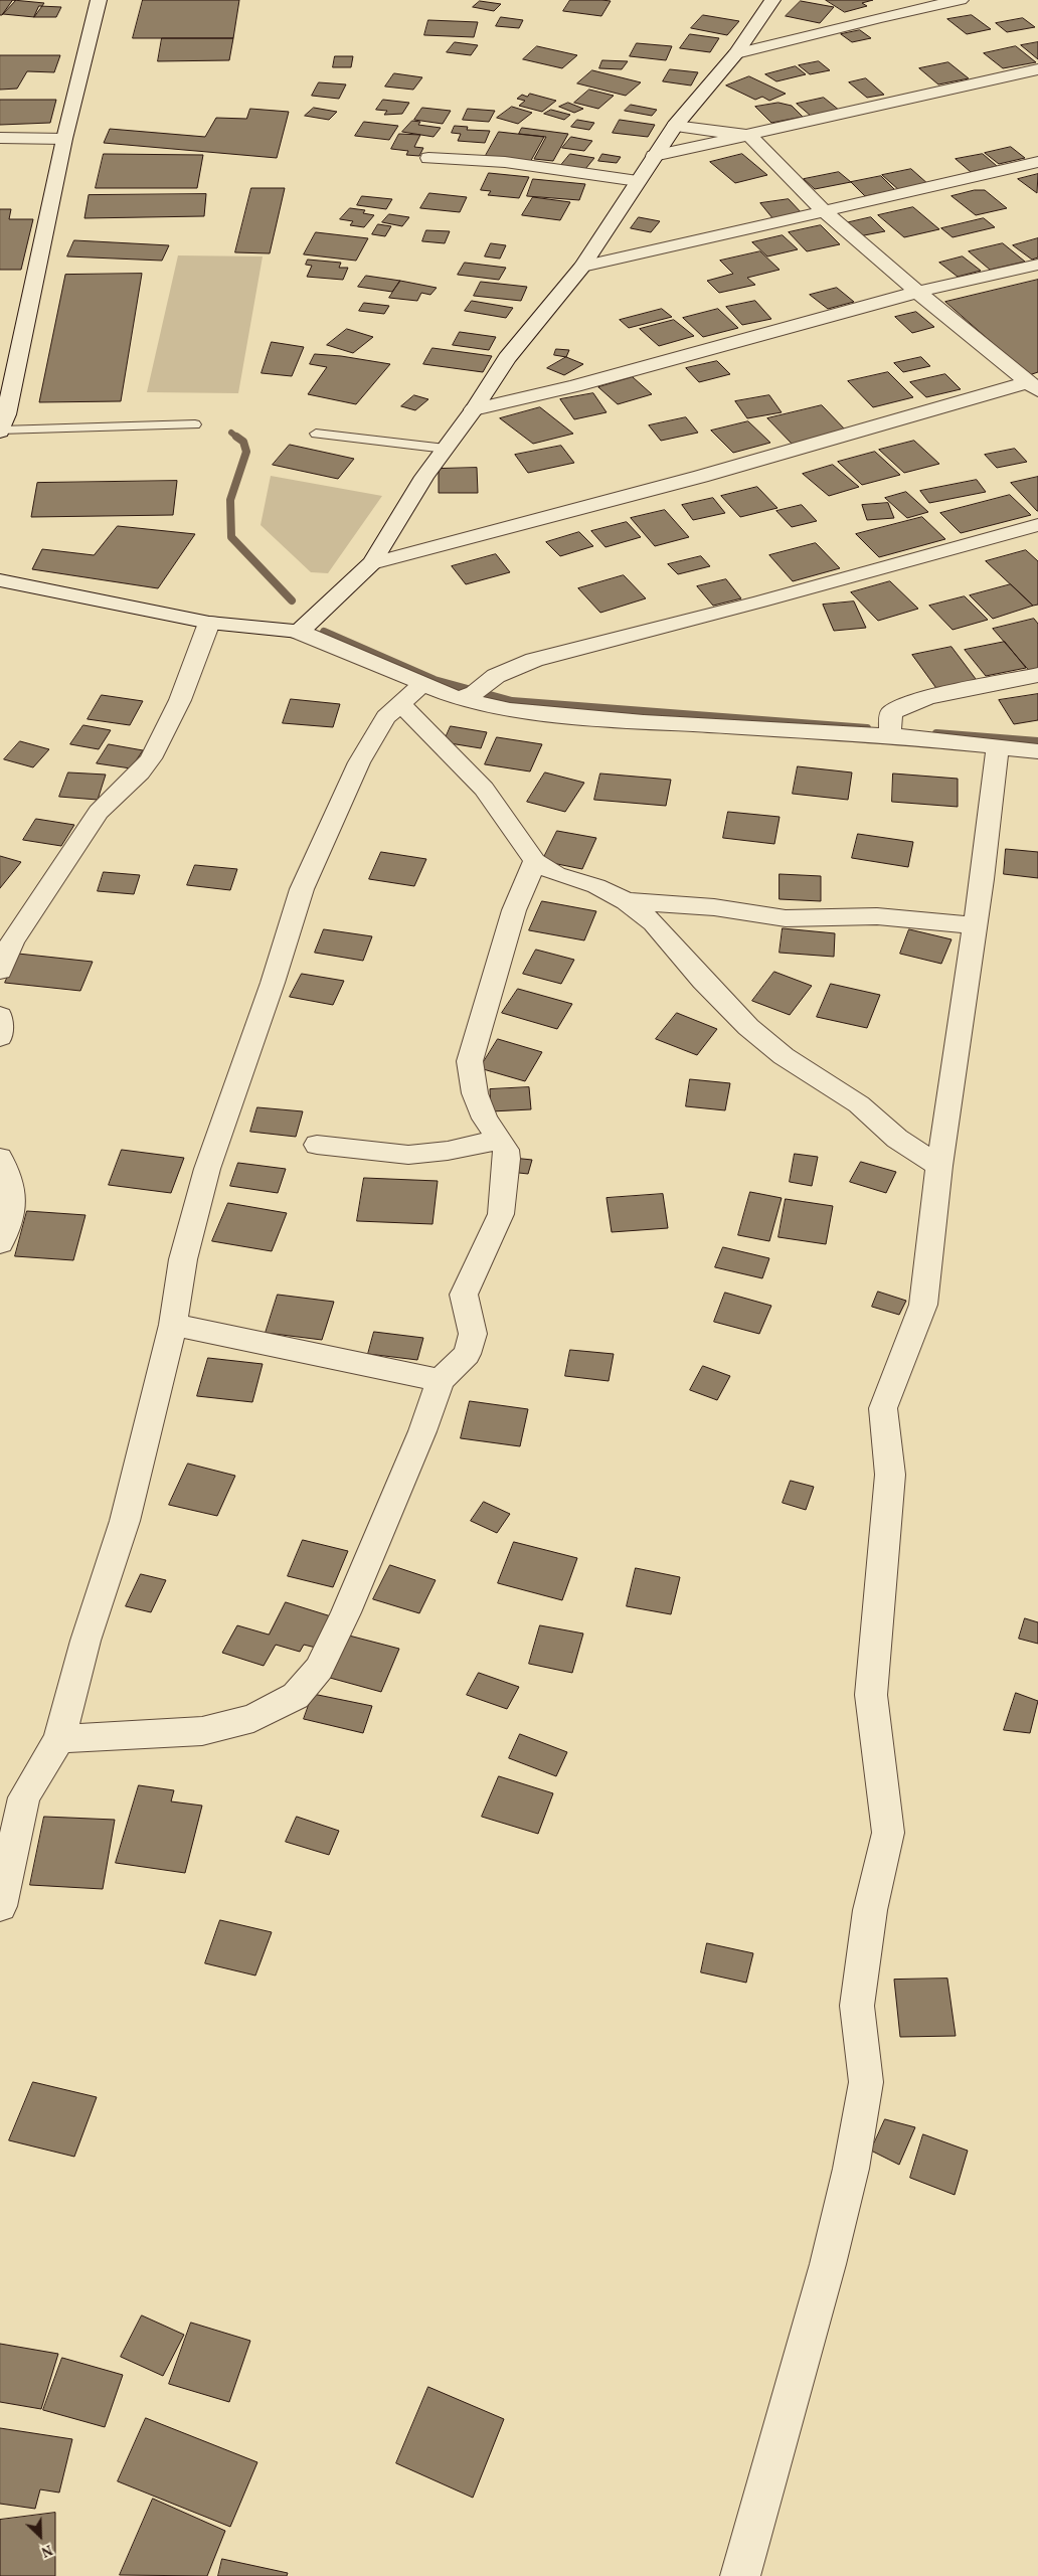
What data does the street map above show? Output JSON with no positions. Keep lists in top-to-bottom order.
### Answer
{
  "north": "bottom right"
}
